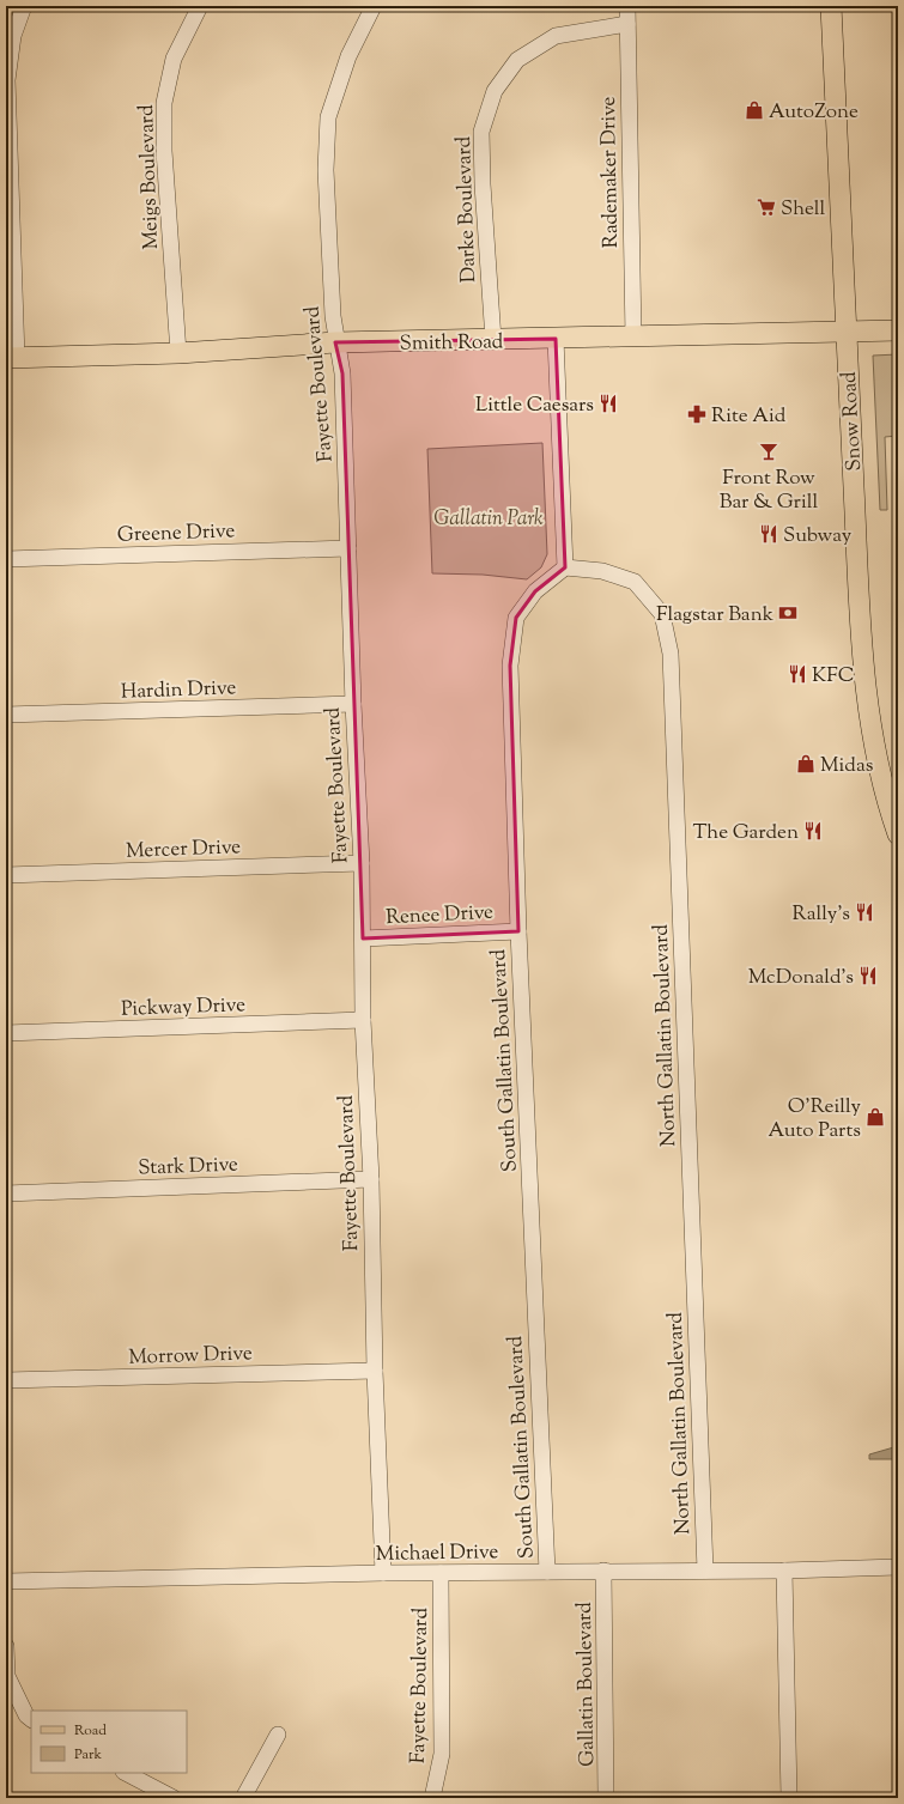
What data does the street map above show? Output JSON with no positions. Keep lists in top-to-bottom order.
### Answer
{
  "streets": {
    "main road": ["Smith Road", "Snow Road"],
    "street": [
      "Rademaker Drive",
      "Meigs Boulevard",
      "Darke Boulevard",
      "Fayette Boulevard",
      "Greene Drive",
      "Hardin Drive",
      "Mercer Drive",
      "Renee Drive",
      "Pickway Drive",
      "North Gallatin Boulevard",
      "South Gallatin Boulevard",
      "Stark Drive",
      "Morrow Drive",
      "Michael Drive",
      "Gallatin Boulevard"
    ]
  },
  "crossings": [
    ["Rademaker Drive", "Darke Boulevard"],
    ["Rademaker Drive", "Smith Road"],
    ["Meigs Boulevard", "Smith Road"],
    ["Darke Boulevard", "Smith Road"],
    ["Smith Road", "Fayette Boulevard"],
    ["Smith Road", "Snow Road"],
    ["Fayette Boulevard", "Greene Drive"],
    ["Fayette Boulevard", "Hardin Drive"],
    ["Fayette Boulevard", "Mercer Drive"],
    ["Fayette Boulevard", "Renee Drive"],
    ["Fayette Boulevard", "Pickway Drive"],
    ["Fayette Boulevard", "Stark Drive"],
    ["Fayette Boulevard", "Morrow Drive"],
    ["Fayette Boulevard", "Michael Drive"],
    ["Renee Drive", "South Gallatin Boulevard"],
    ["North Gallatin Boulevard", "South Gallatin Boulevard"],
    ["North Gallatin Boulevard", "Michael Drive"],
    ["South Gallatin Boulevard", "Michael Drive"],
    ["Michael Drive", "Gallatin Boulevard"]
  ],
  "parks": ["Gallatin Park"],
  "places": {
    "shop": ["AutoZone", "Midas", "O'Reilly Auto Parts"],
    "supermarket": ["Shell"],
    "restaurant": [
      "Little Caesars",
      "Subway",
      "KFC",
      "The Garden",
      "Rally's",
      "McDonald's"
    ],
    "pharmacy": ["Rite Aid"],
    "bar": ["Front Row Bar & Grill"],
    "bank": ["Flagstar Bank"]
  },
  "legend": ["Road", "Park"]
}
